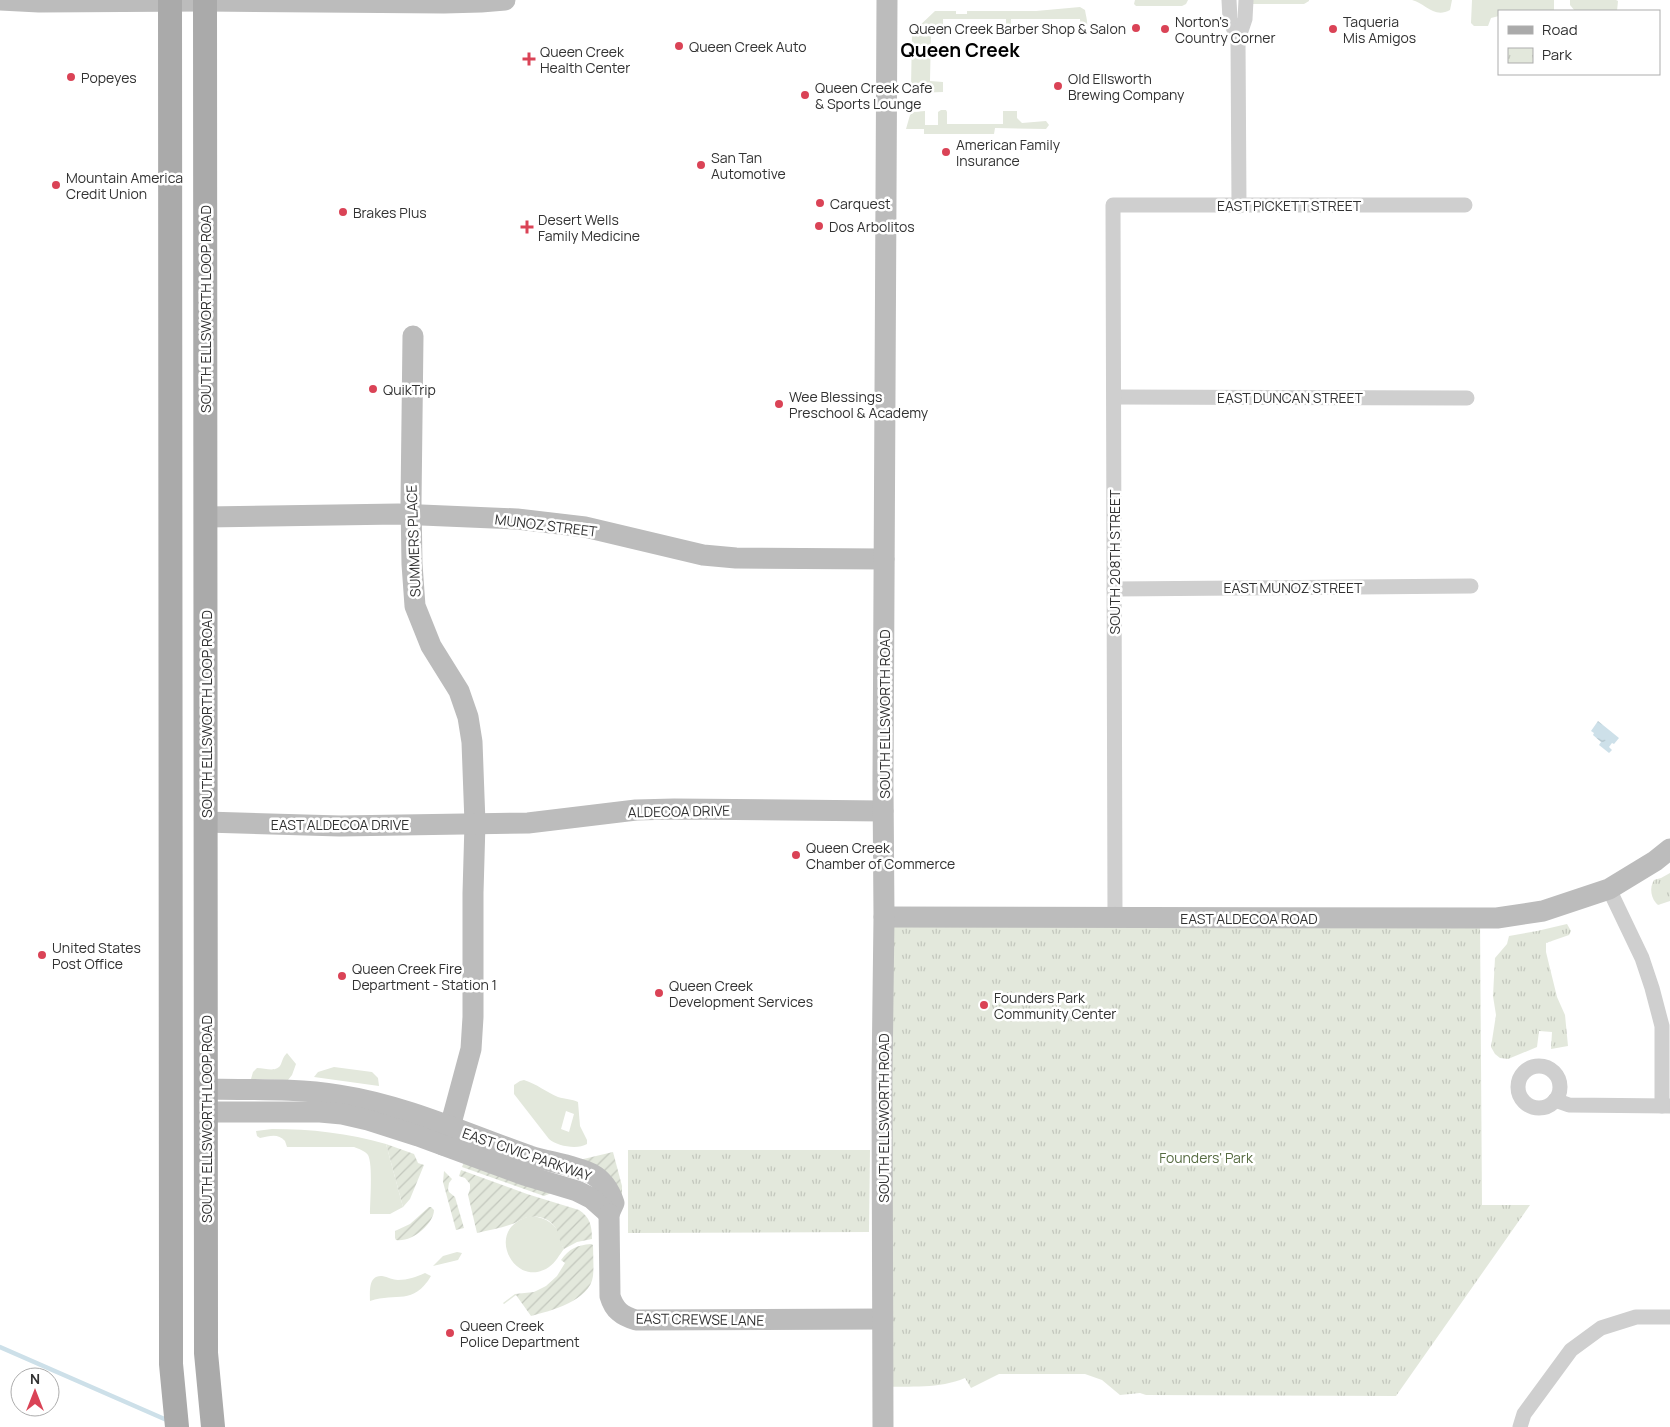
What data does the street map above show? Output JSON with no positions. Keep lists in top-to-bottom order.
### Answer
{
  "streets": {
    "main road": ["SOUTH ELLSWORTH LOOP ROAD"],
    "street": [
      "EAST PICKETT STREET",
      "EAST DUNCAN STREET",
      "MUNOZ STREET",
      "SUMMERS PLACE",
      "SOUTH 208TH STREET",
      "EAST MUNOZ STREET",
      "SOUTH ELLSWORTH ROAD",
      "ALDECOA DRIVE",
      "EAST ALDECOA DRIVE",
      "EAST ALDECOA ROAD",
      "EAST CIVIC PARKWAY",
      "EAST CREWSE LANE"
    ]
  },
  "crossings": [
    ["EAST PICKETT STREET", "SOUTH 208TH STREET"],
    ["SOUTH ELLSWORTH LOOP ROAD", "MUNOZ STREET"],
    ["SOUTH ELLSWORTH LOOP ROAD", "EAST ALDECOA DRIVE"],
    ["SOUTH ELLSWORTH LOOP ROAD", "EAST CIVIC PARKWAY"],
    ["EAST DUNCAN STREET", "SOUTH 208TH STREET"],
    ["MUNOZ STREET", "SUMMERS PLACE"],
    ["MUNOZ STREET", "SOUTH ELLSWORTH ROAD"],
    ["SUMMERS PLACE", "ALDECOA DRIVE"],
    ["SUMMERS PLACE", "EAST ALDECOA DRIVE"],
    ["SUMMERS PLACE", "EAST CIVIC PARKWAY"],
    ["SOUTH 208TH STREET", "EAST MUNOZ STREET"],
    ["SOUTH 208TH STREET", "EAST ALDECOA ROAD"],
    ["SOUTH ELLSWORTH ROAD", "ALDECOA DRIVE"],
    ["SOUTH ELLSWORTH ROAD", "EAST ALDECOA ROAD"],
    ["SOUTH ELLSWORTH ROAD", "EAST CREWSE LANE"],
    ["ALDECOA DRIVE", "EAST ALDECOA DRIVE"],
    ["EAST CIVIC PARKWAY", "EAST CREWSE LANE"]
  ],
  "districts": ["Queen Creek"],
  "parks": ["Founders' Park"],
  "places": {
    "other": [
      "Queen Creek Barber Shop & Salon",
      "Norton's Country Corner",
      "Taqueria Mis Amigos",
      "Queen Creek Auto",
      "Popeyes",
      "Old Ellsworth Brewing Company",
      "Queen Creek Cafe & Sports Lounge",
      "American Family Insurance",
      "San Tan Automotive",
      "Mountain America Credit Union",
      "Carquest",
      "Brakes Plus",
      "Dos Arbolitos",
      "QuikTrip",
      "Wee Blessings Preschool & Academy",
      "Queen Creek Chamber of Commerce",
      "United States Post Office",
      "Queen Creek Fire Department - Station 1",
      "Queen Creek Development Services",
      "Founders Park Community Center",
      "Queen Creek Police Department"
    ],
    "health": ["Queen Creek Health Center", "Desert Wells Family Medicine"]
  },
  "legend": ["Road", "Park"],
  "north": "top"
}
